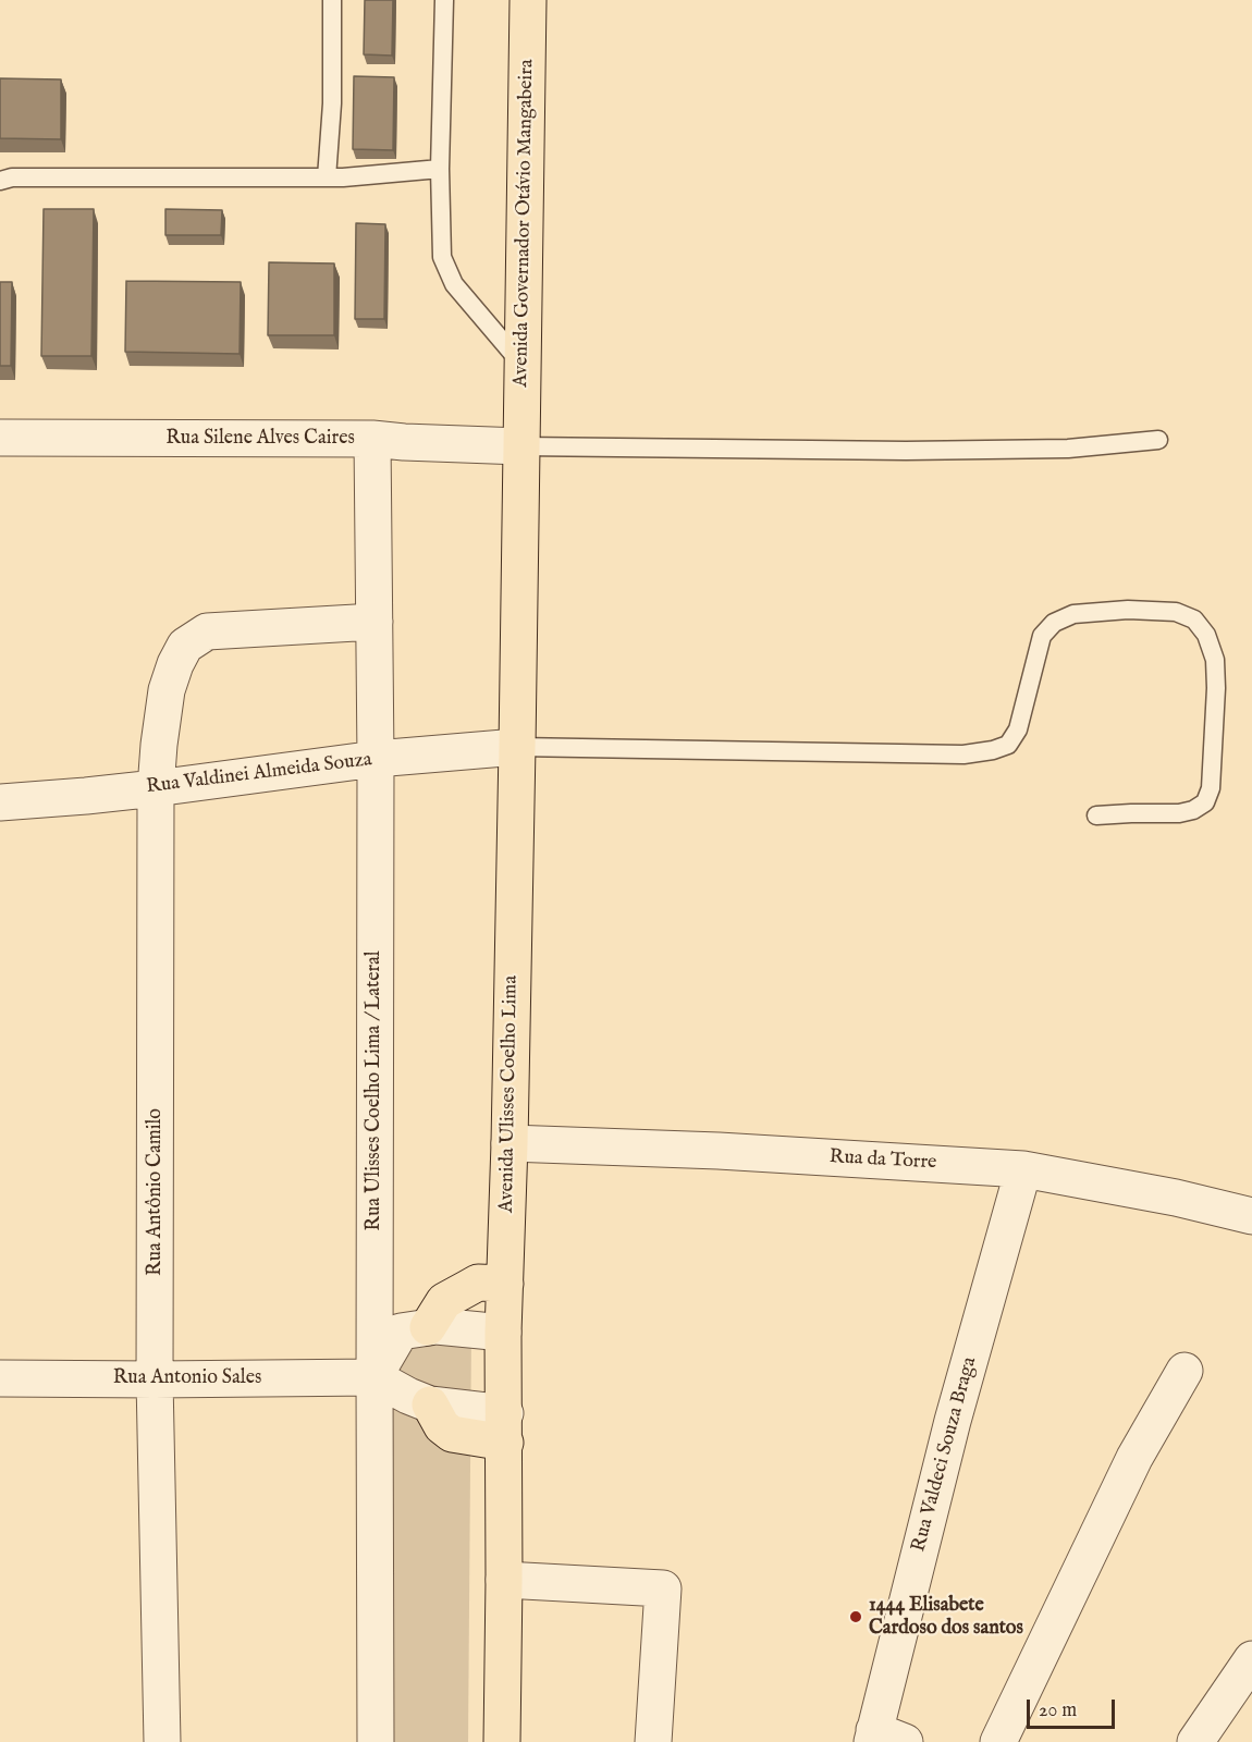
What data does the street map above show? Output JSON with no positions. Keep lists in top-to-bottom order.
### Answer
{
  "streets": {
    "main road": ["Avenida Governador Otávio Mangabeira", "Avenida Ulisses Coelho Lima"],
    "street": [
      "Rua Silene Alves Caires",
      "Rua Valdinei Almeida Souza",
      "Rua Ulisses Coelho Lima / Lateral",
      "Rua da Torre",
      "Rua Antônio Camilo",
      "Rua Antonio Sales",
      "Rua Valdeci Souza Braga"
    ]
  },
  "crossings": [
    ["Avenida Governador Otávio Mangabeira", "Rua Silene Alves Caires"],
    ["Avenida Governador Otávio Mangabeira", "Avenida Ulisses Coelho Lima"],
    ["Rua Silene Alves Caires", "Rua Ulisses Coelho Lima / Lateral"],
    ["Rua Silene Alves Caires", "Avenida Ulisses Coelho Lima"],
    ["Rua Valdinei Almeida Souza", "Rua Ulisses Coelho Lima / Lateral"],
    ["Rua Valdinei Almeida Souza", "Avenida Ulisses Coelho Lima"],
    ["Rua Valdinei Almeida Souza", "Rua Antônio Camilo"],
    ["Rua Ulisses Coelho Lima / Lateral", "Rua Antônio Camilo"],
    ["Rua Ulisses Coelho Lima / Lateral", "Rua Antonio Sales"],
    ["Avenida Ulisses Coelho Lima", "Rua da Torre"],
    ["Rua da Torre", "Rua Valdeci Souza Braga"],
    ["Rua Antônio Camilo", "Rua Antonio Sales"]
  ],
  "places": ["1444 Elisabete Cardoso dos santos"],
  "scale_bar": "20 m"
}
